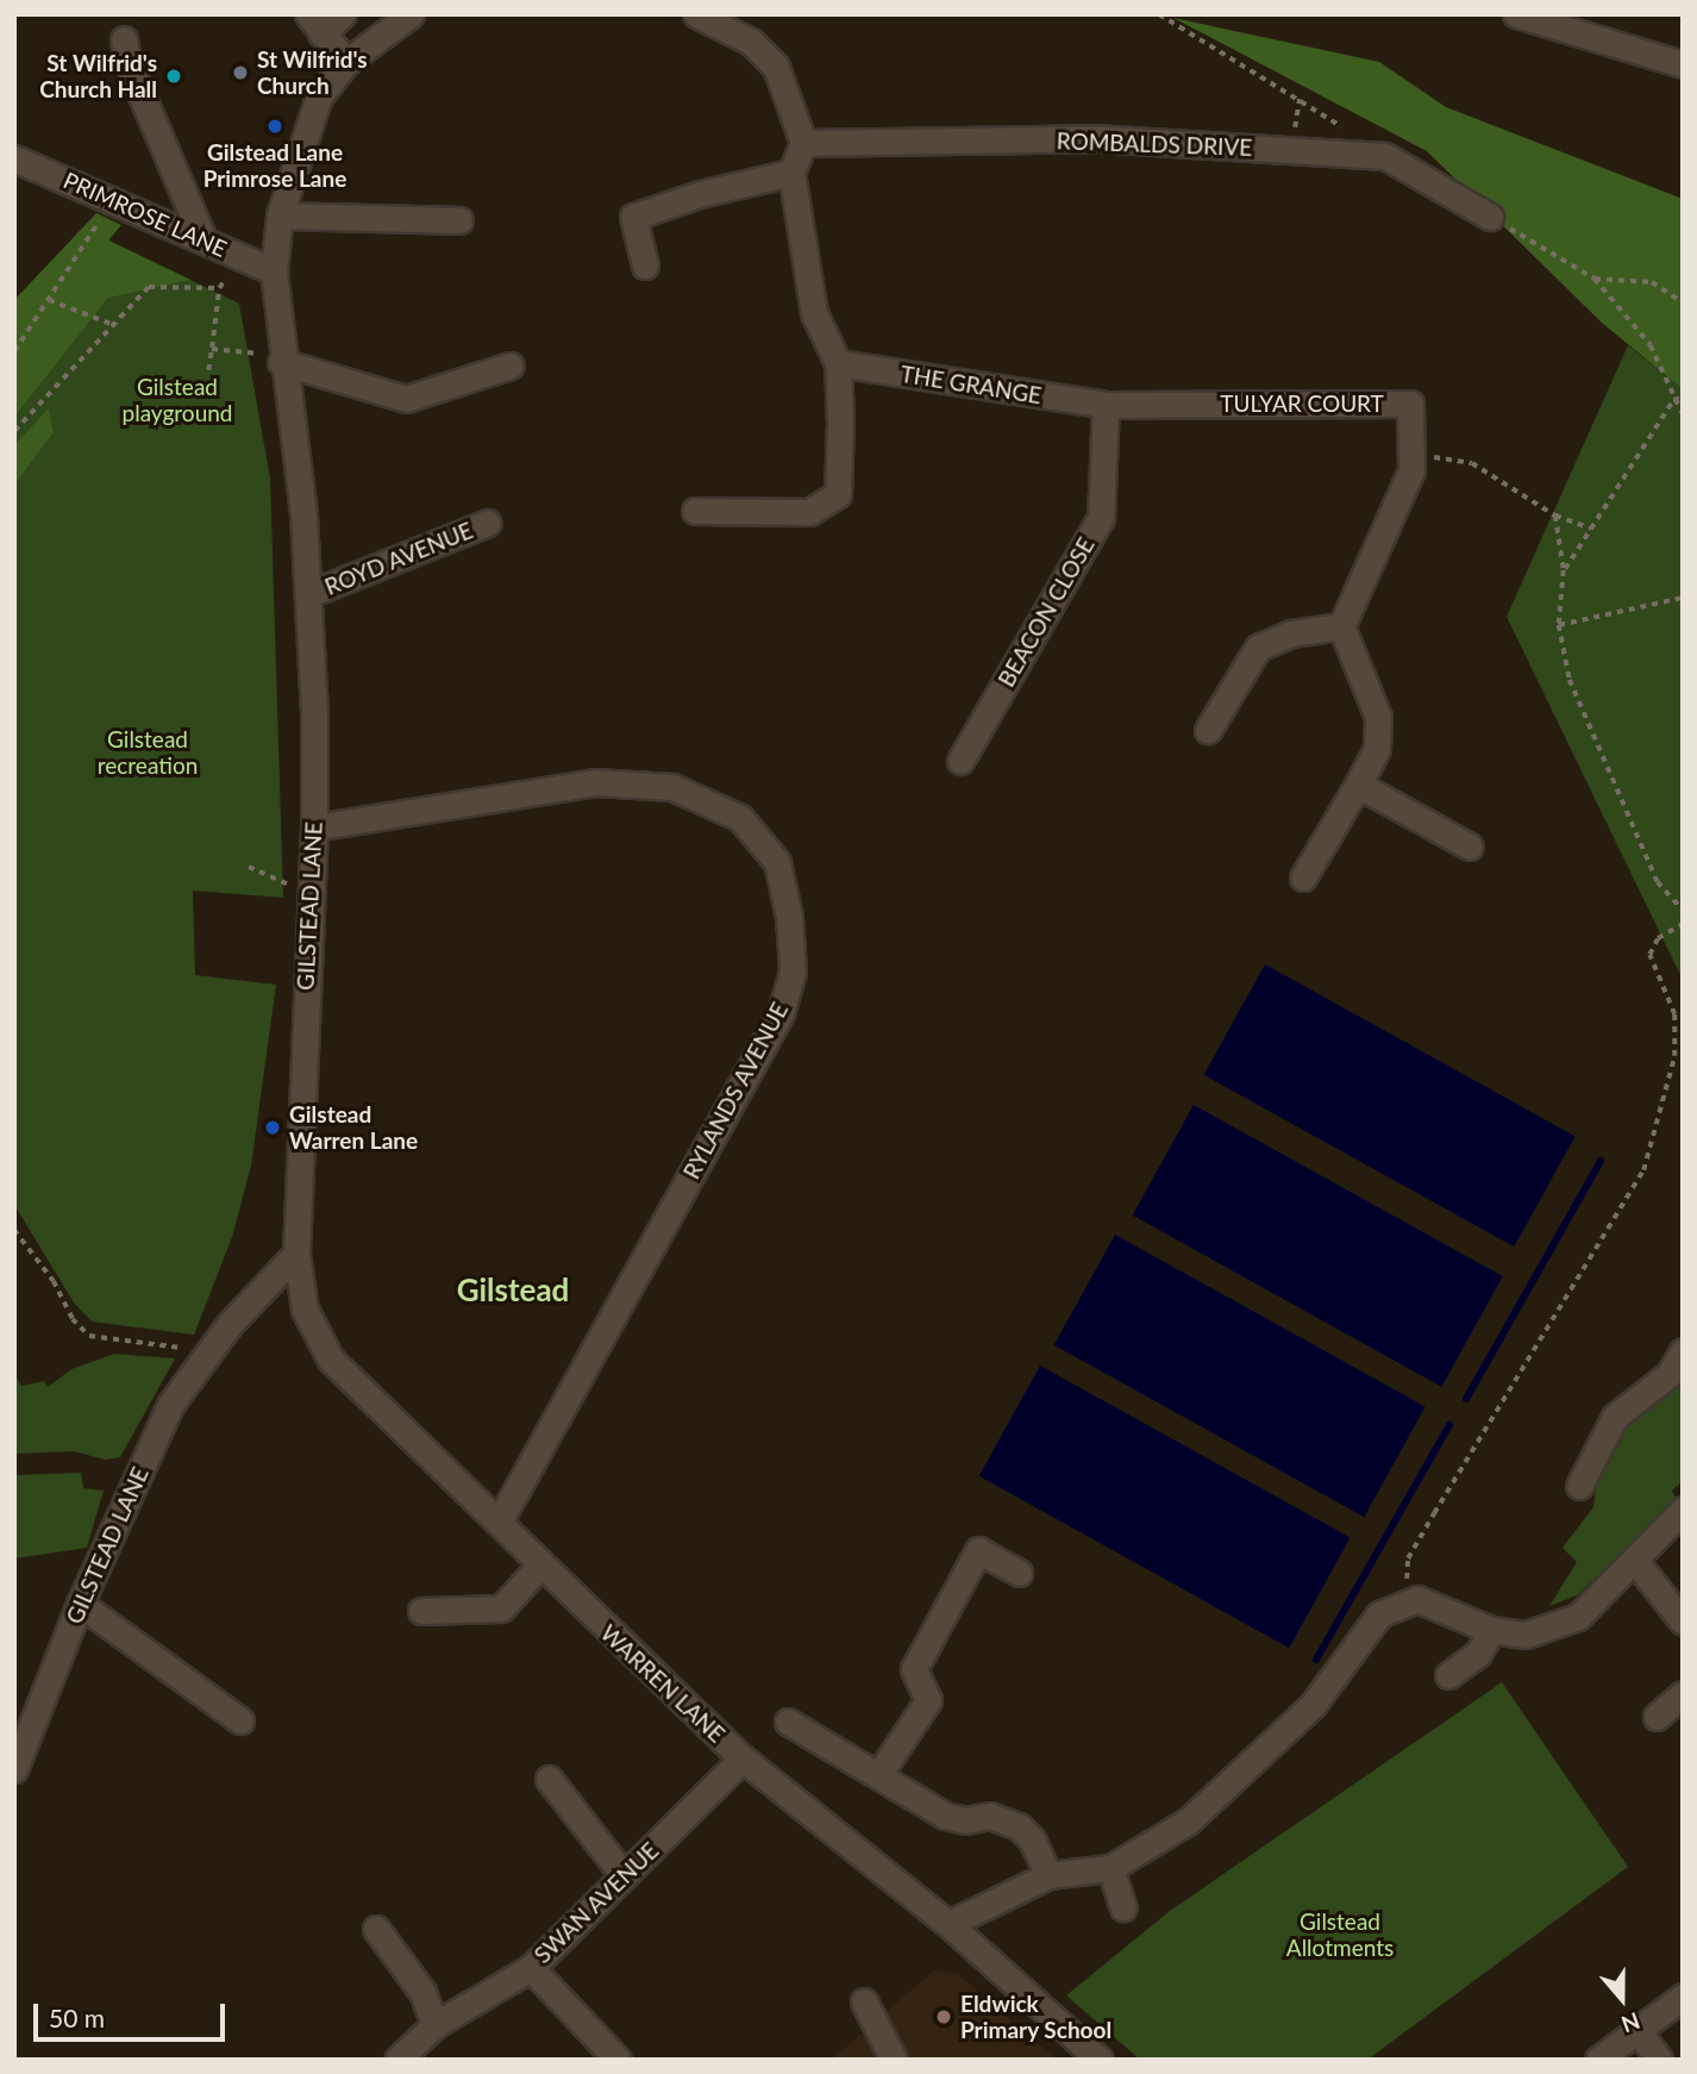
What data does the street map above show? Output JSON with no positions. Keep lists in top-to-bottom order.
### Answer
{
  "streets": {
    "street": [
      "ROMBALDS DRIVE",
      "PRIMROSE LANE",
      "THE GRANGE",
      "TULYAR COURT",
      "ROYD AVENUE",
      "BEACON CLOSE",
      "GILSTEAD LANE",
      "RYLANDS AVENUE",
      "WARREN LANE",
      "SWAN AVENUE"
    ]
  },
  "crossings": [
    ["PRIMROSE LANE", "GILSTEAD LANE"],
    ["THE GRANGE", "TULYAR COURT"],
    ["THE GRANGE", "BEACON CLOSE"],
    ["TULYAR COURT", "BEACON CLOSE"],
    ["ROYD AVENUE", "GILSTEAD LANE"],
    ["GILSTEAD LANE", "RYLANDS AVENUE"],
    ["GILSTEAD LANE", "WARREN LANE"],
    ["RYLANDS AVENUE", "WARREN LANE"],
    ["WARREN LANE", "SWAN AVENUE"]
  ],
  "districts": ["Gilstead"],
  "parks": ["Gilstead playground", "Gilstead recreation", "Gilstead Allotments"],
  "places": [
    "St Wilfrid's Church",
    "St Wilfrid's Church Hall",
    "Gilstead Lane Primrose Lane",
    "Gilstead Warren Lane",
    "Eldwick Primary School"
  ],
  "scale_bar": "50 m",
  "north": "bottom"
}
